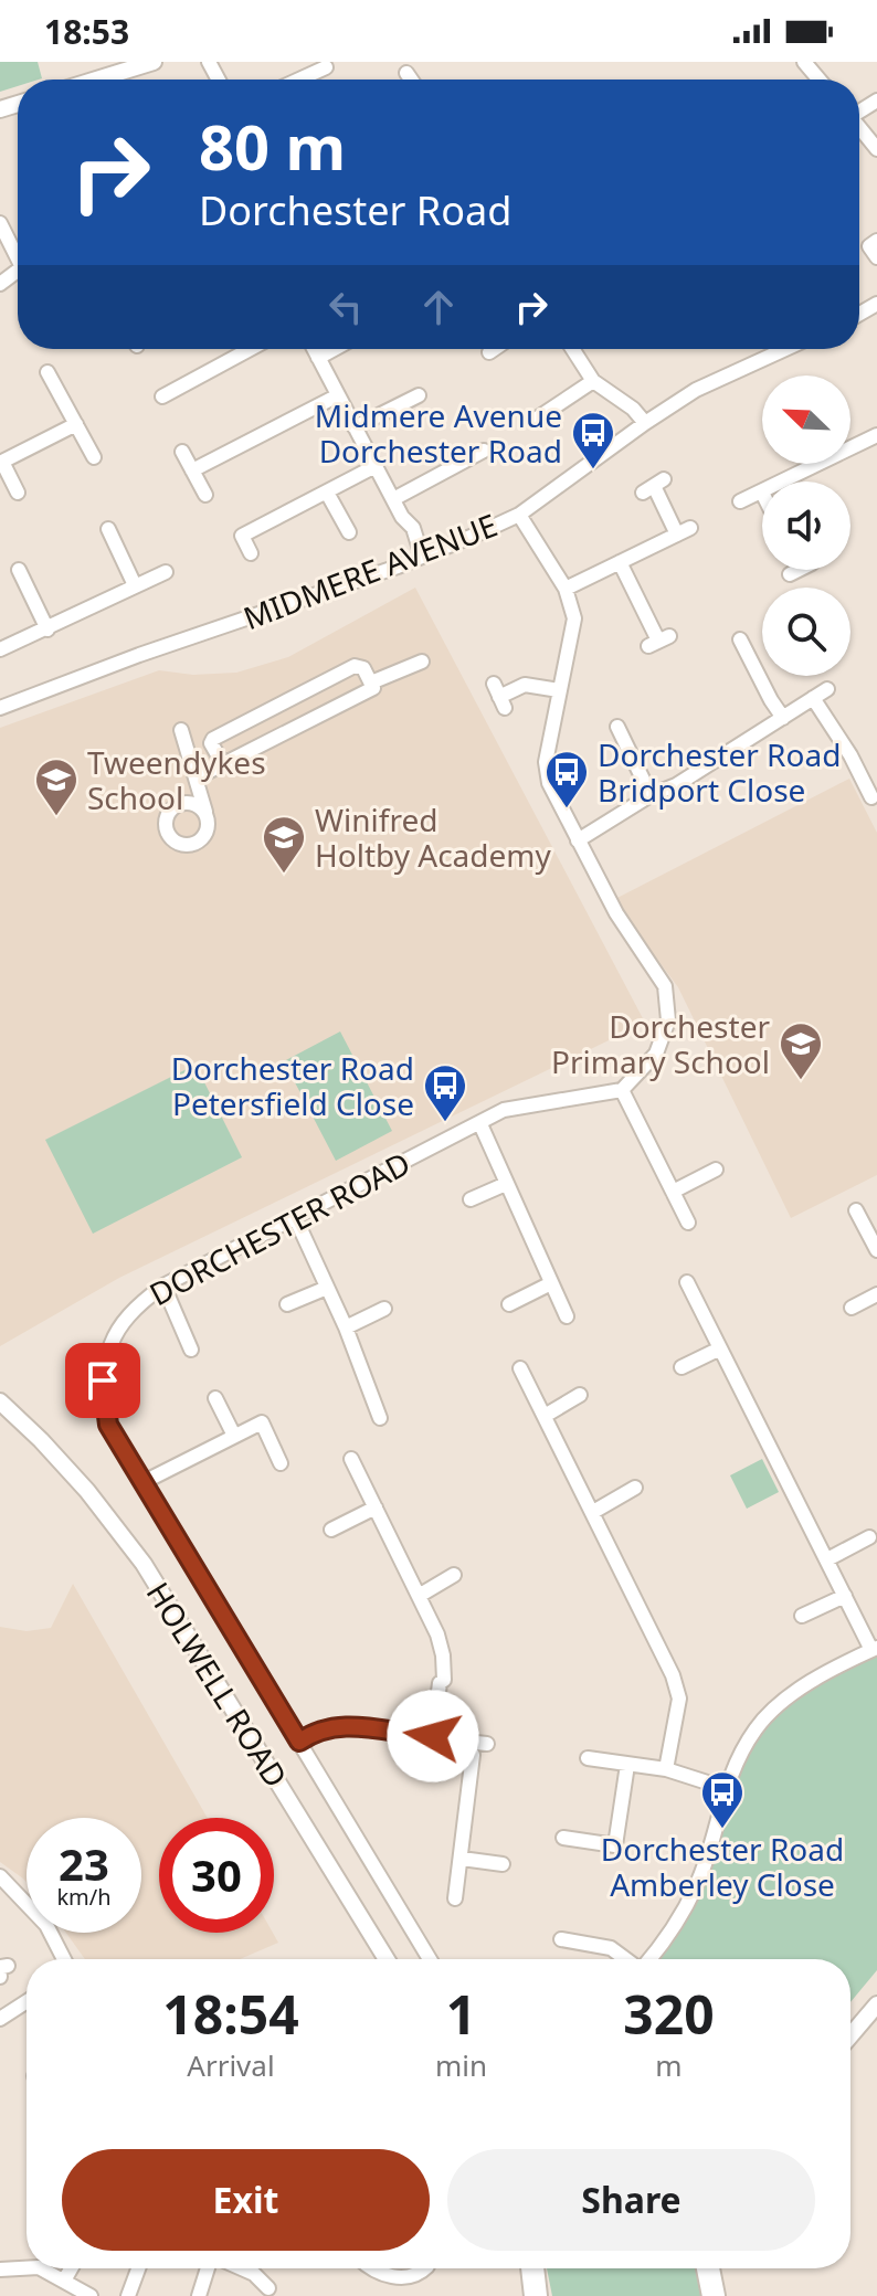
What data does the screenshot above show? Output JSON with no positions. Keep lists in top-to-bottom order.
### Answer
{
  "streets": {
    "street": ["MIDMERE AVENUE", "DORCHESTER ROAD", "HOLWELL ROAD"]
  },
  "places": {
    "bus stop": [
      "Midmere Avenue Dorchester Road",
      "Dorchester Road Bridport Close",
      "Dorchester Road Petersfield Close",
      "Dorchester Road Amberley Close"
    ],
    "school or university": ["Tweendykes School", "Winifred Holtby Academy", "Dorchester Primary School"]
  },
  "north": "top left",
  "page": {
    "status": "18:53",
    "turn": ["80 m", "Dorchester Road"],
    "speed": "23 km/h",
    "limit": "30",
    "eta": [
      "18:54",
      "Arrival",
      "1",
      "min",
      "320",
      "m"
    ],
    "buttons": ["Exit", "Share"]
  }
}
